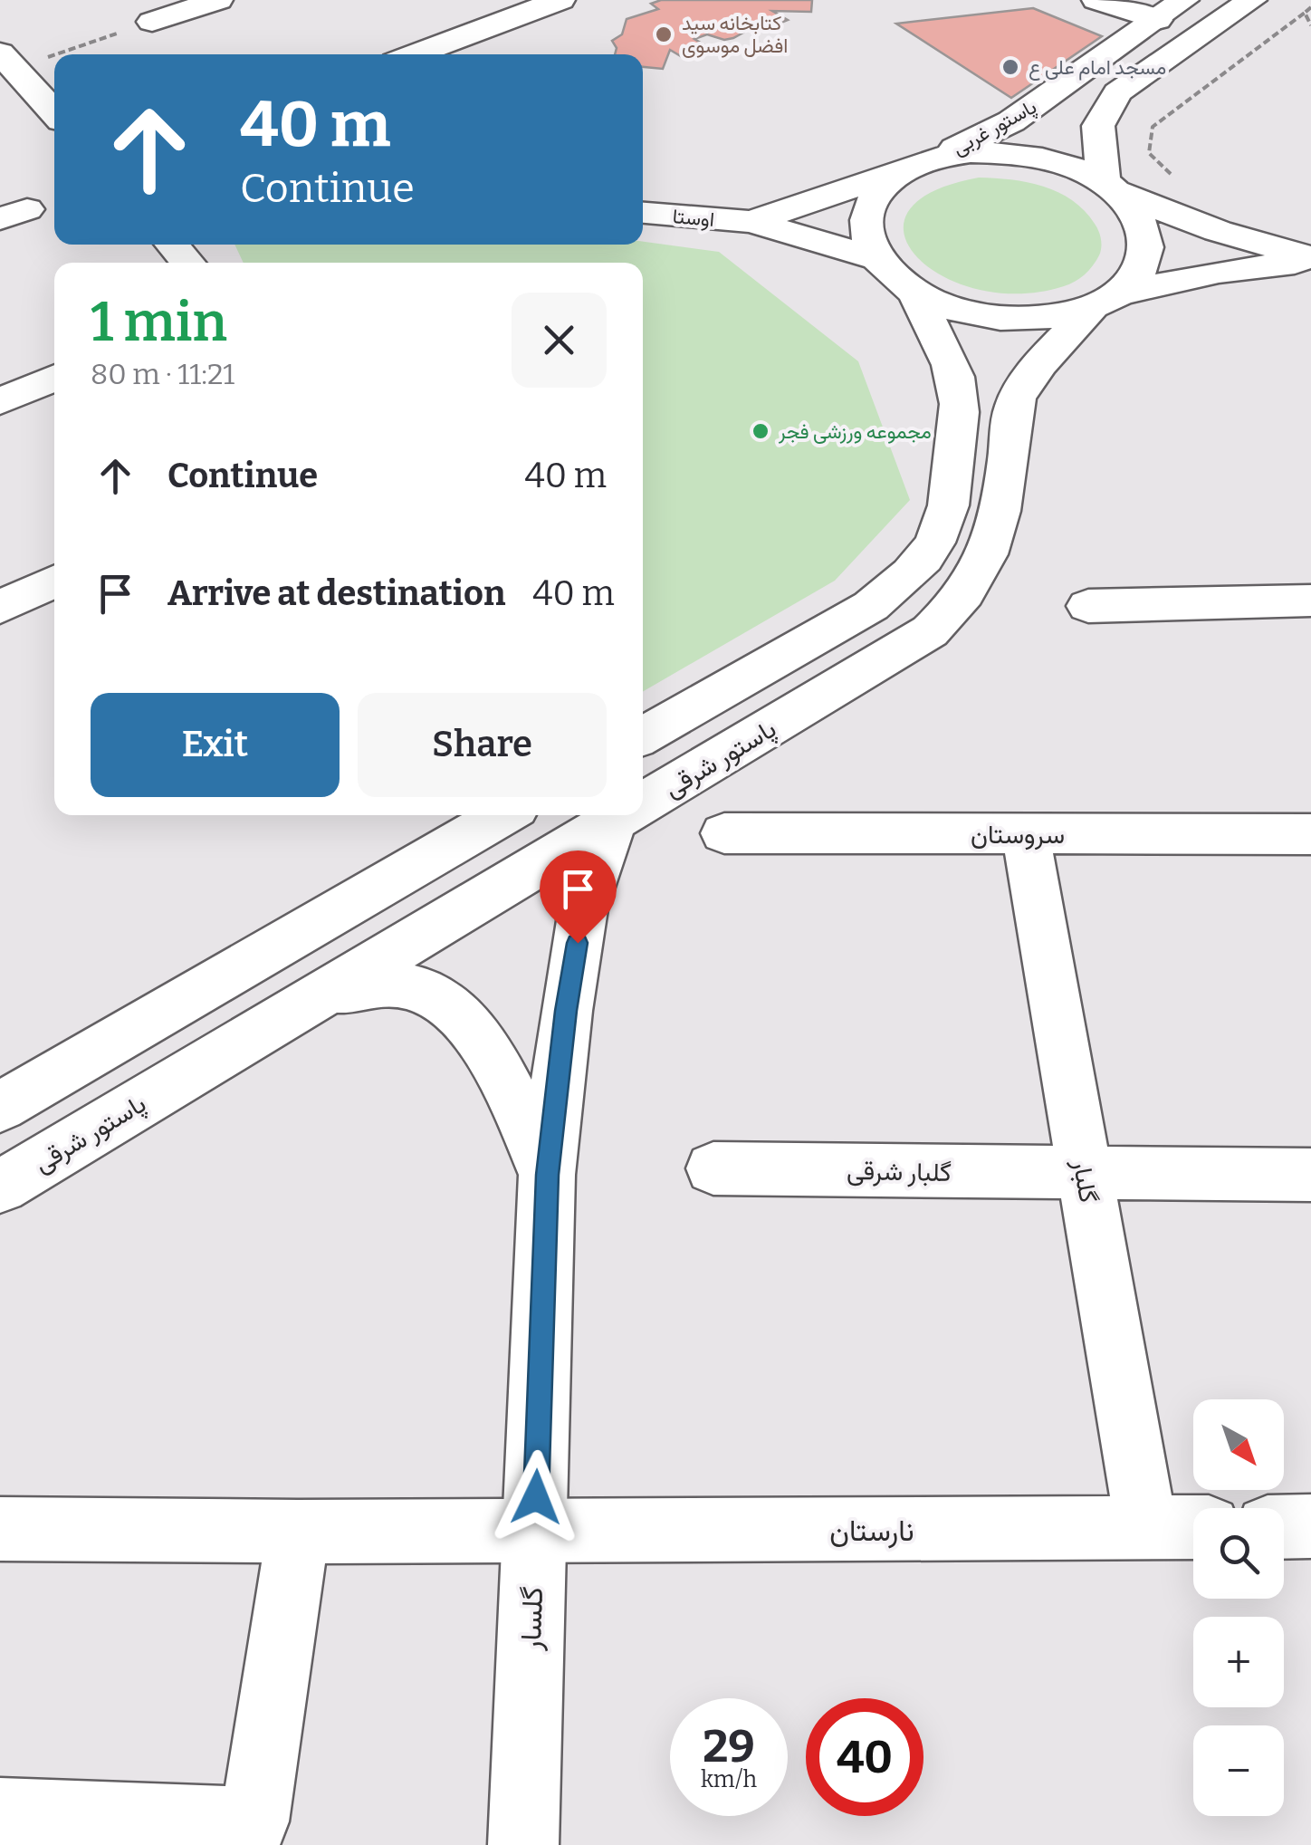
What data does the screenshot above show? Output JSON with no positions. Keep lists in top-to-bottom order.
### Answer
{
  "streets": {
    "main road": [
      "پاستور غربی",
      "اوستا",
      "پاستور شرقی",
      "سروستان",
      "گلبار شرقی",
      "گلبار",
      "نارستان",
      "گلسار"
    ]
  },
  "crossings": [
    ["پاستور غربی", "پاستور شرقی"],
    ["پاستور شرقی", "گلسار"],
    ["سروستان", "گلبار"],
    ["گلبار شرقی", "گلبار"],
    ["گلبار", "نارستان"],
    ["نارستان", "گلسار"]
  ],
  "places": ["کتابخانه سید افضل موسوی", "مسجد امام علی ع", "مجموعه ورزشی فجر"],
  "north": "bottom right",
  "page": {
    "turn": ["40 m", "Continue"],
    "heading": ["1 min", "80 m · 11:21"],
    "list": [
      {
        "name": "Continue",
        "value": "40 m"
      },
      {
        "name": "Arrive at destination",
        "value": "40 m"
      }
    ],
    "buttons": ["Exit", "Share"],
    "map_buttons": ["+", "−"],
    "speed": "29 km/h",
    "limit": "40"
  }
}
